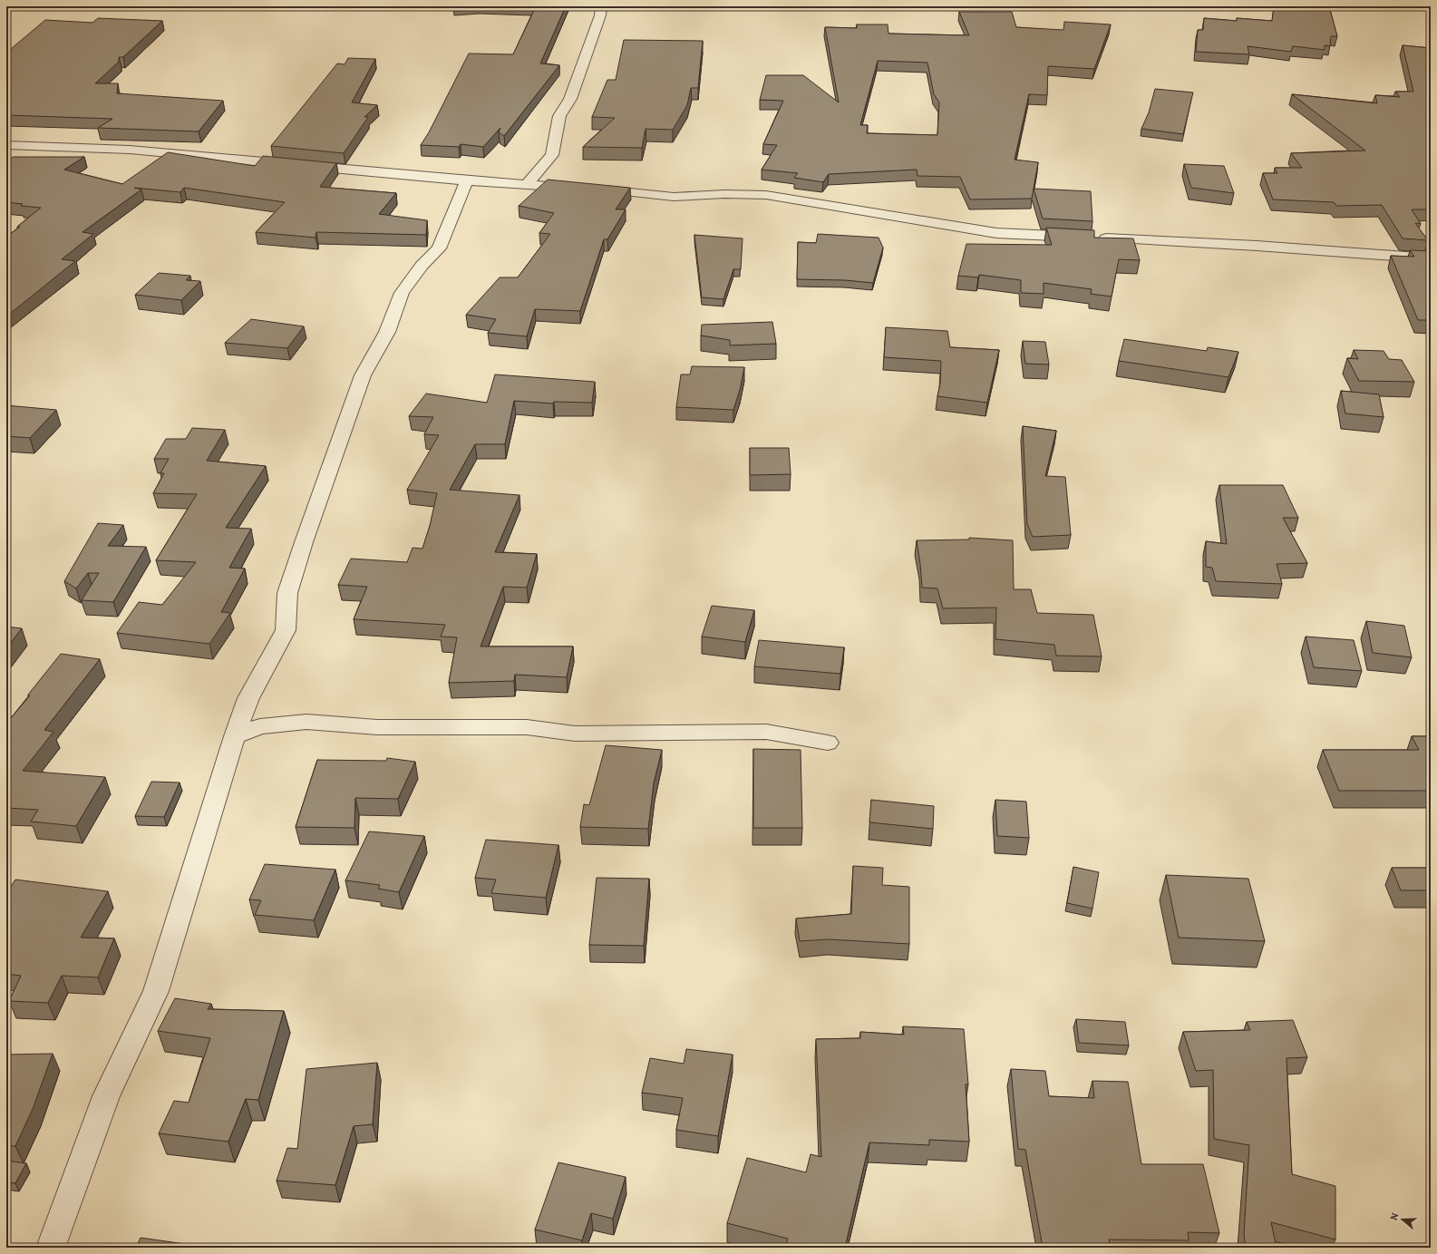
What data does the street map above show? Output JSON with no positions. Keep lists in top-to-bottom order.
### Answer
{
  "north": "left"
}
